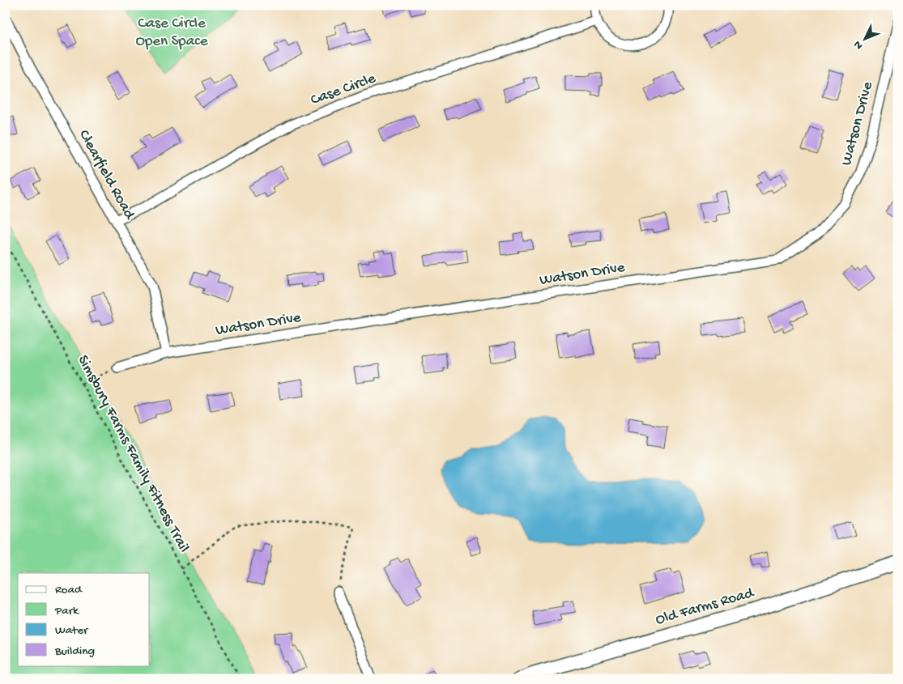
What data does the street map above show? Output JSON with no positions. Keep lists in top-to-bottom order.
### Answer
{
  "streets": {
    "street": [
      "Case Circle",
      "Watson Drive",
      "Clearfield Road",
      "Old Farms Road"
    ],
    "path": ["Simsbury Farms Family Fitness Trail"]
  },
  "crossings": [
    ["Case Circle", "Clearfield Road"],
    ["Watson Drive", "Clearfield Road"]
  ],
  "parks": ["Case Circle Open Space"],
  "legend": [
    "Road",
    "Park",
    "Water",
    "Building"
  ],
  "north": "bottom left"
}
